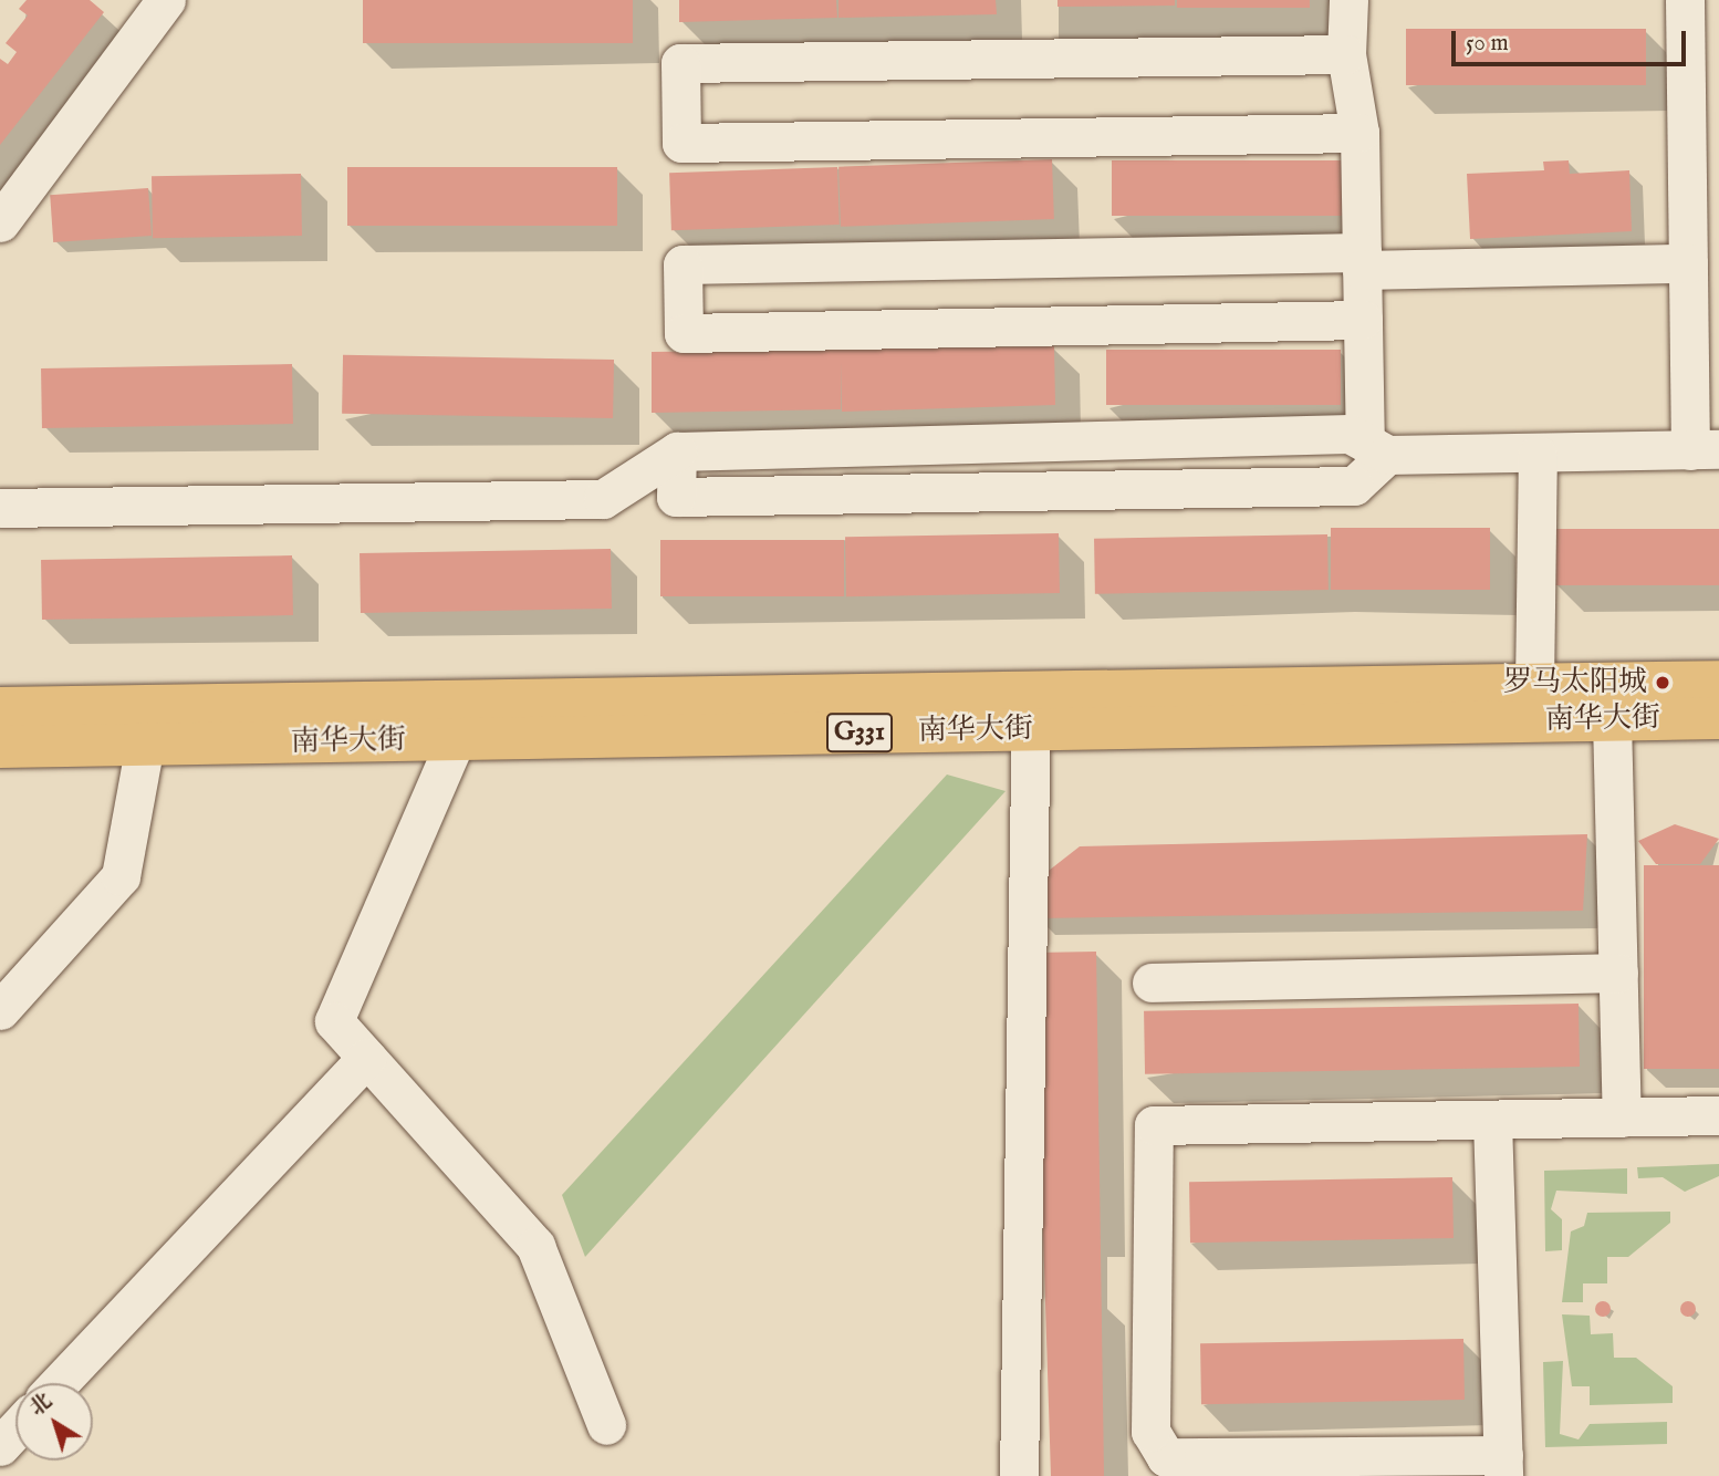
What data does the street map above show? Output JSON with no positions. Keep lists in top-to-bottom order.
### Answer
{
  "streets": {
    "highway": ["南华大街", "G331"]
  },
  "places": ["罗马太阳城"],
  "scale_bar": "50 m",
  "north": "top left"
}
